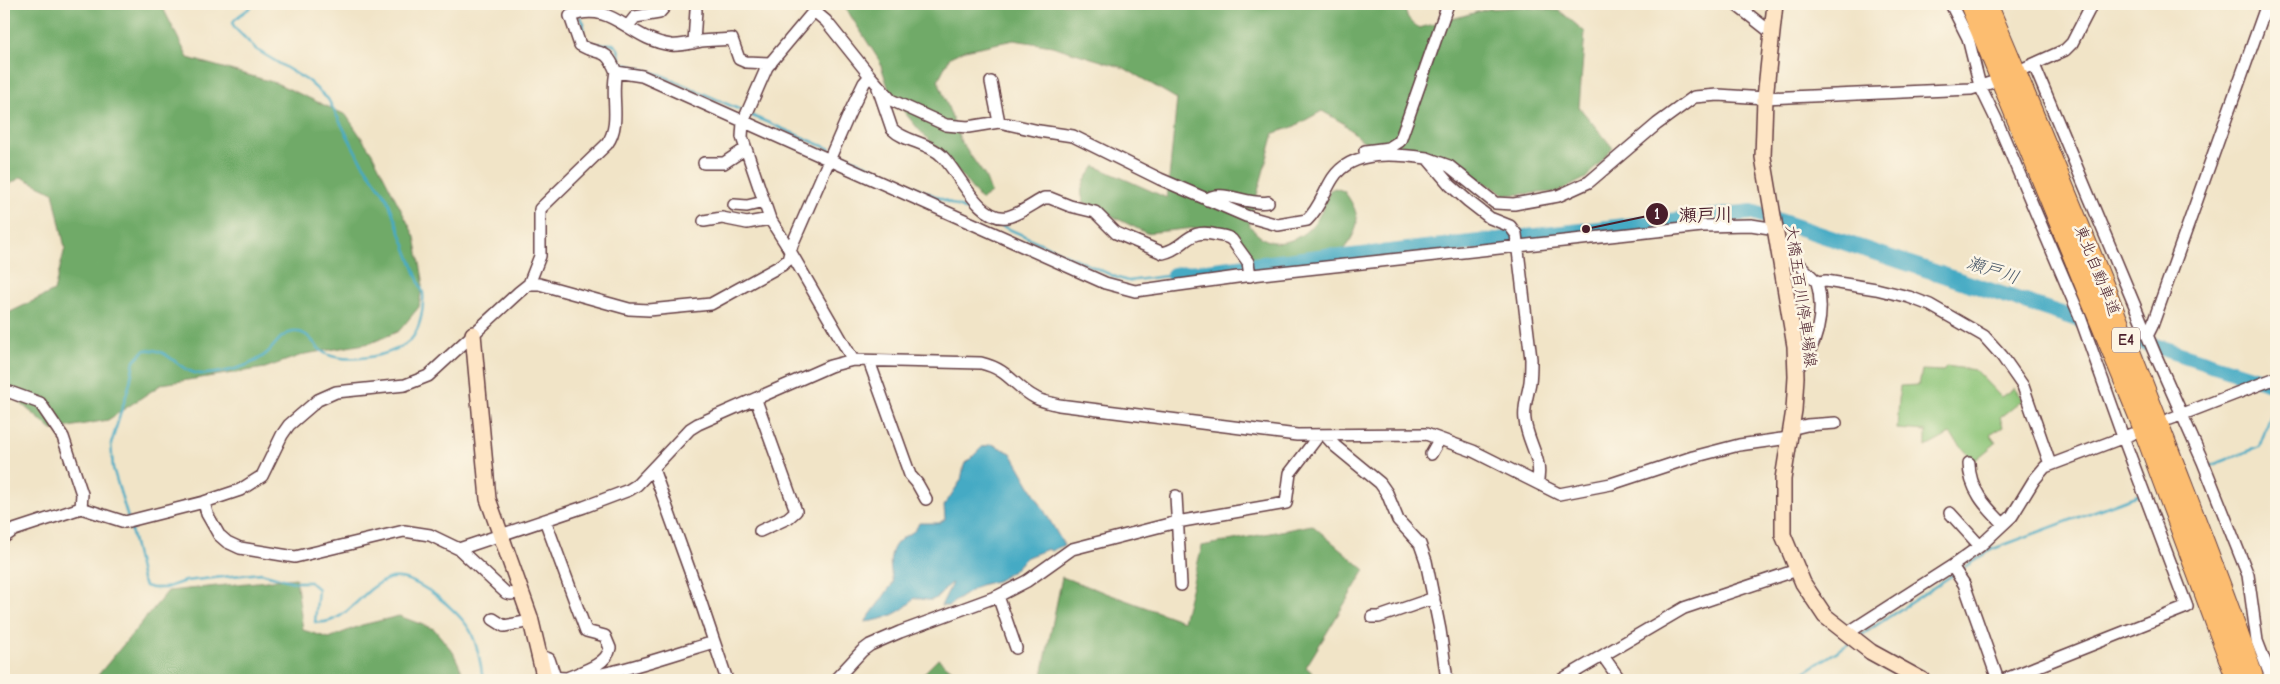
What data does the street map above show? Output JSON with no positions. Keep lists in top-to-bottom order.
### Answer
{
  "streets": {
    "highway": ["東北自動車道", "E4"],
    "main road": ["大橋五百川停車場線"]
  },
  "water": ["瀬戸川"],
  "places": ["瀬戸川"]
}
